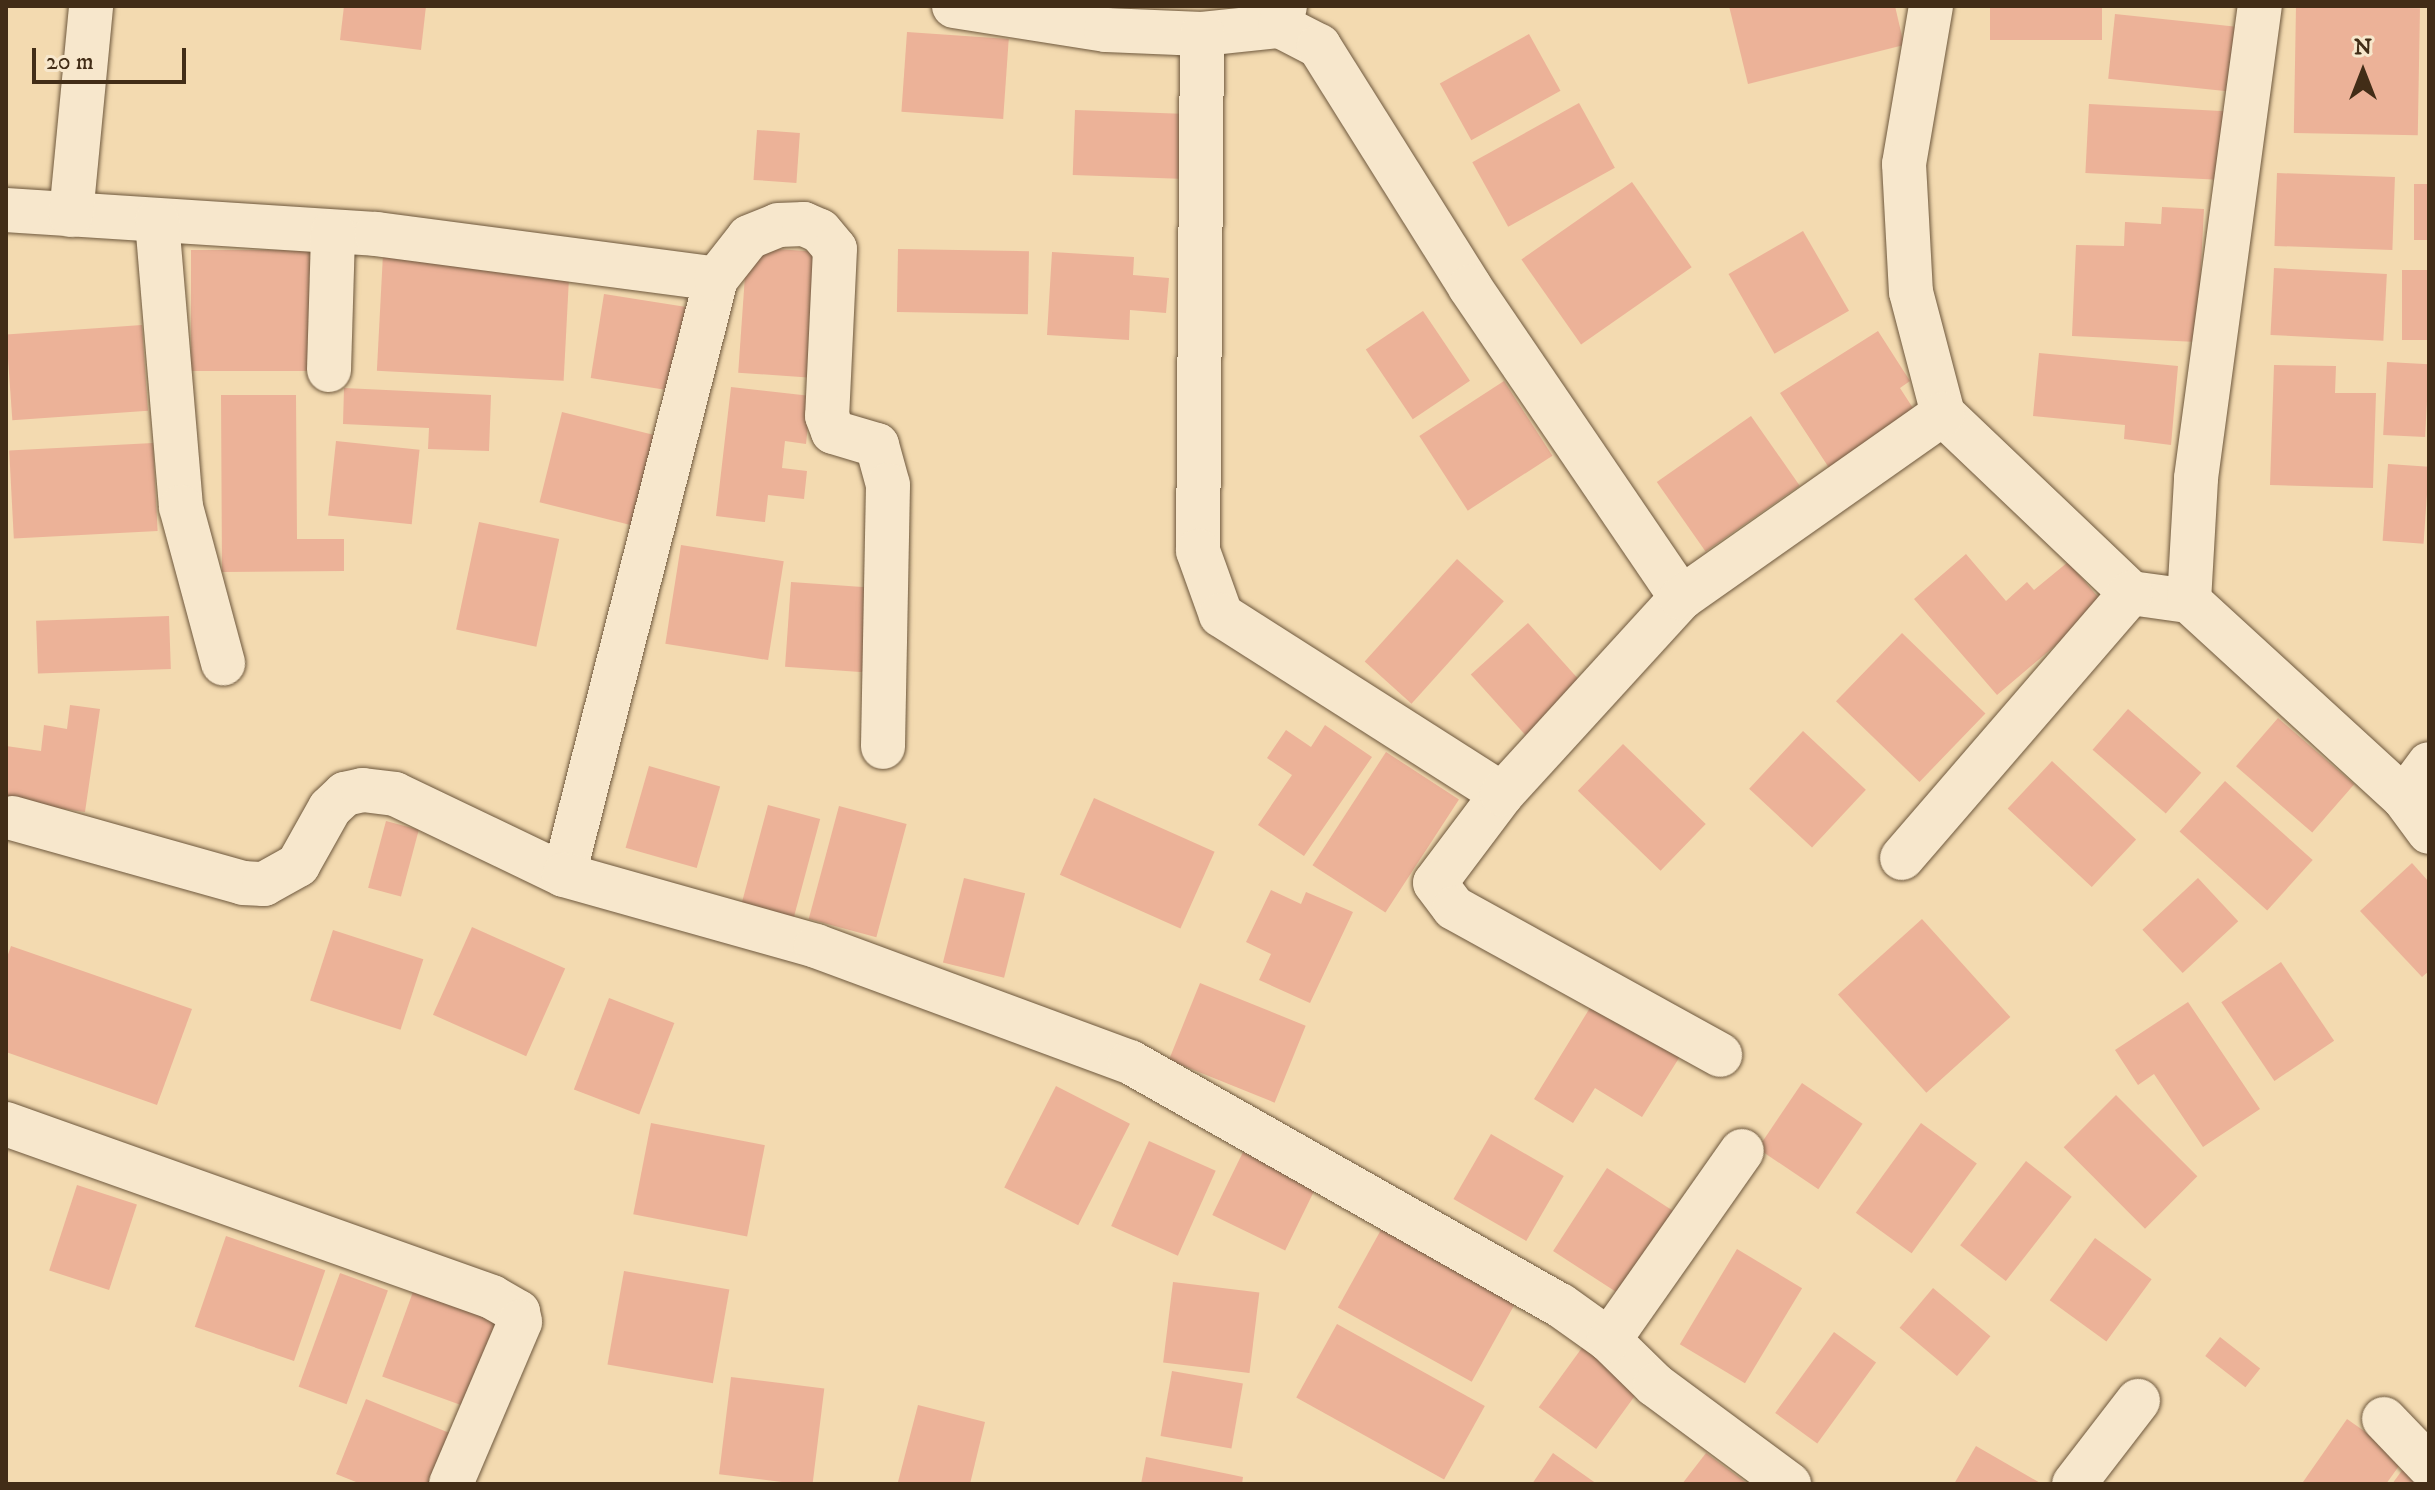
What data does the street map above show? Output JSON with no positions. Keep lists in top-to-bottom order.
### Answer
{
  "scale_bar": "20 m",
  "north": "top"
}
